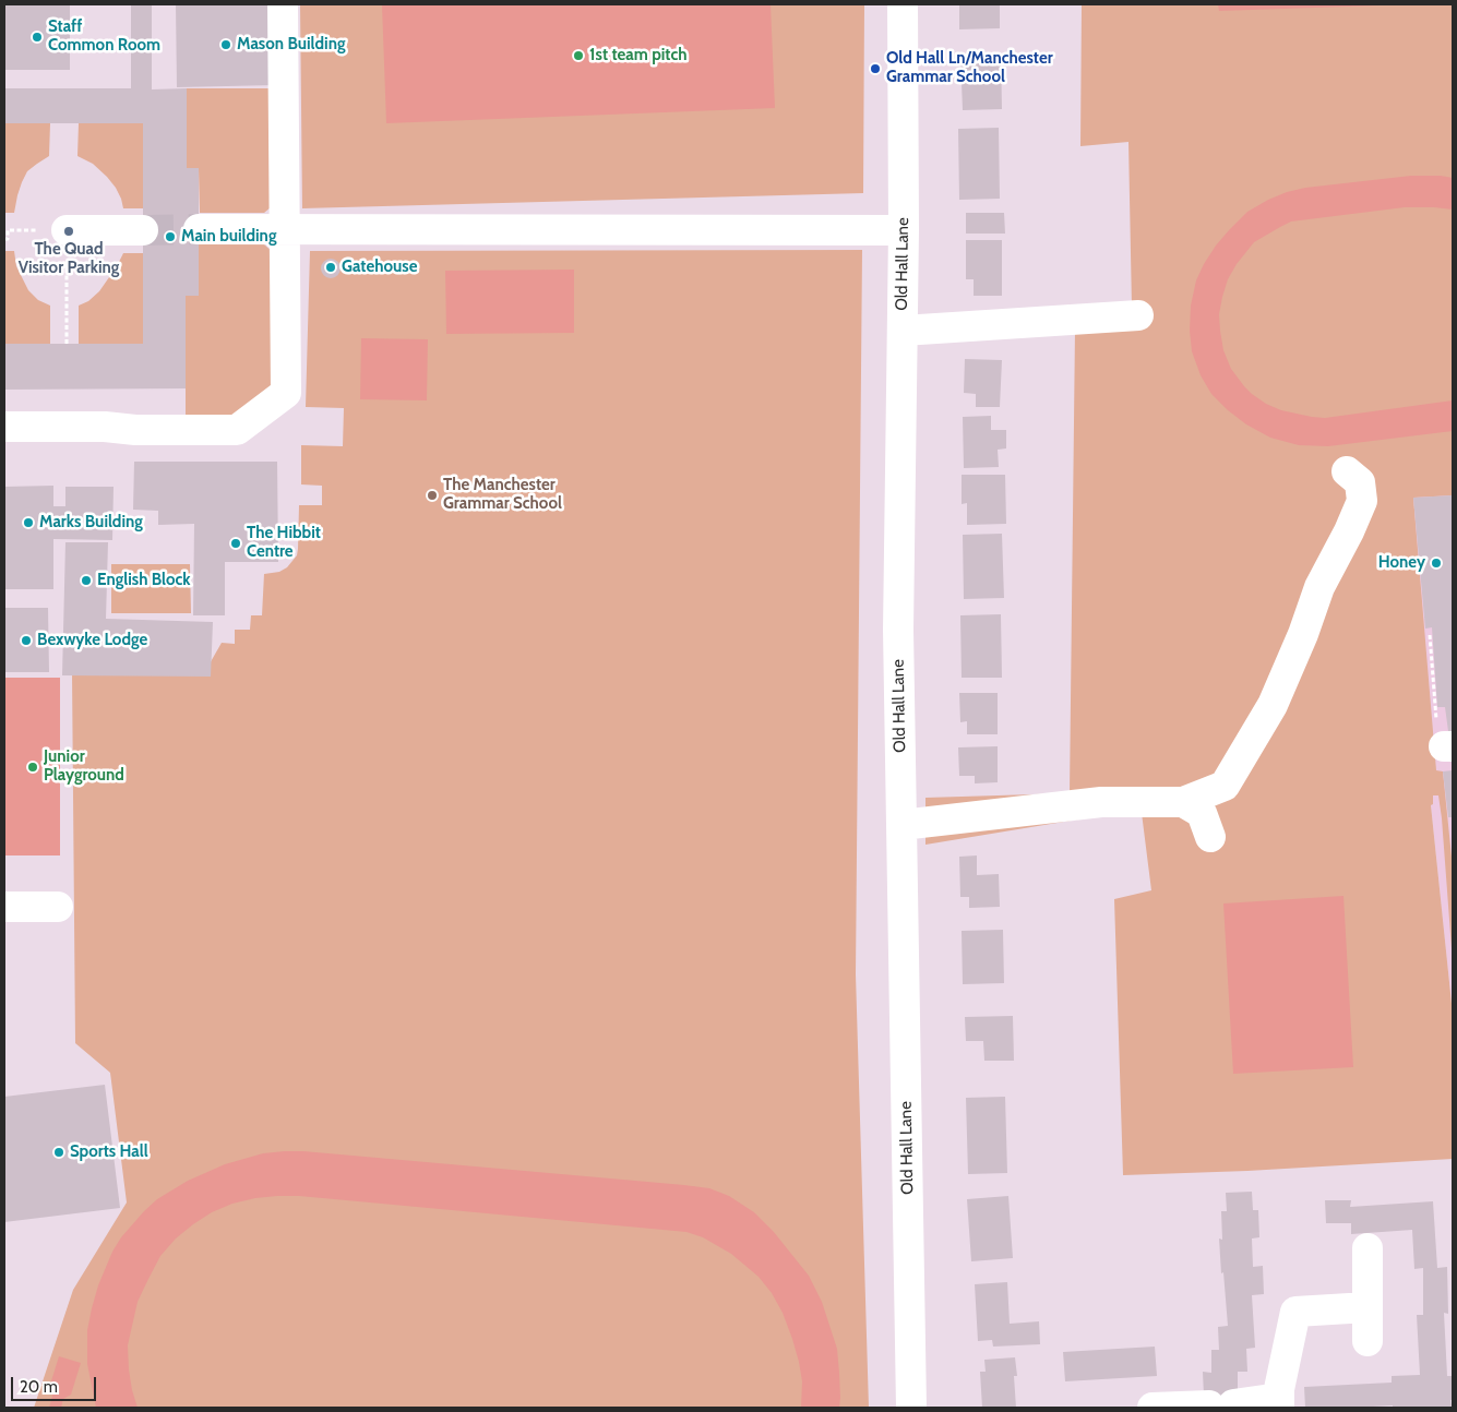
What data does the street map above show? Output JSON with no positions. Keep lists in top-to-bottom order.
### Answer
{
  "streets": {
    "street": ["Old Hall Lane"]
  },
  "places": [
    "Staff Common Room",
    "Mason Building",
    "1st team pitch",
    "Old Hall Ln/Manchester Grammar School",
    "The Quad Visitor Parking",
    "Main building",
    "Gatehouse",
    "The Manchester Grammar School",
    "Marks Building",
    "The Hibbit Centre",
    "Honey",
    "English Block",
    "Bexwyke Lodge",
    "Junior Playground",
    "Sports Hall"
  ],
  "scale_bar": "20 m"
}
